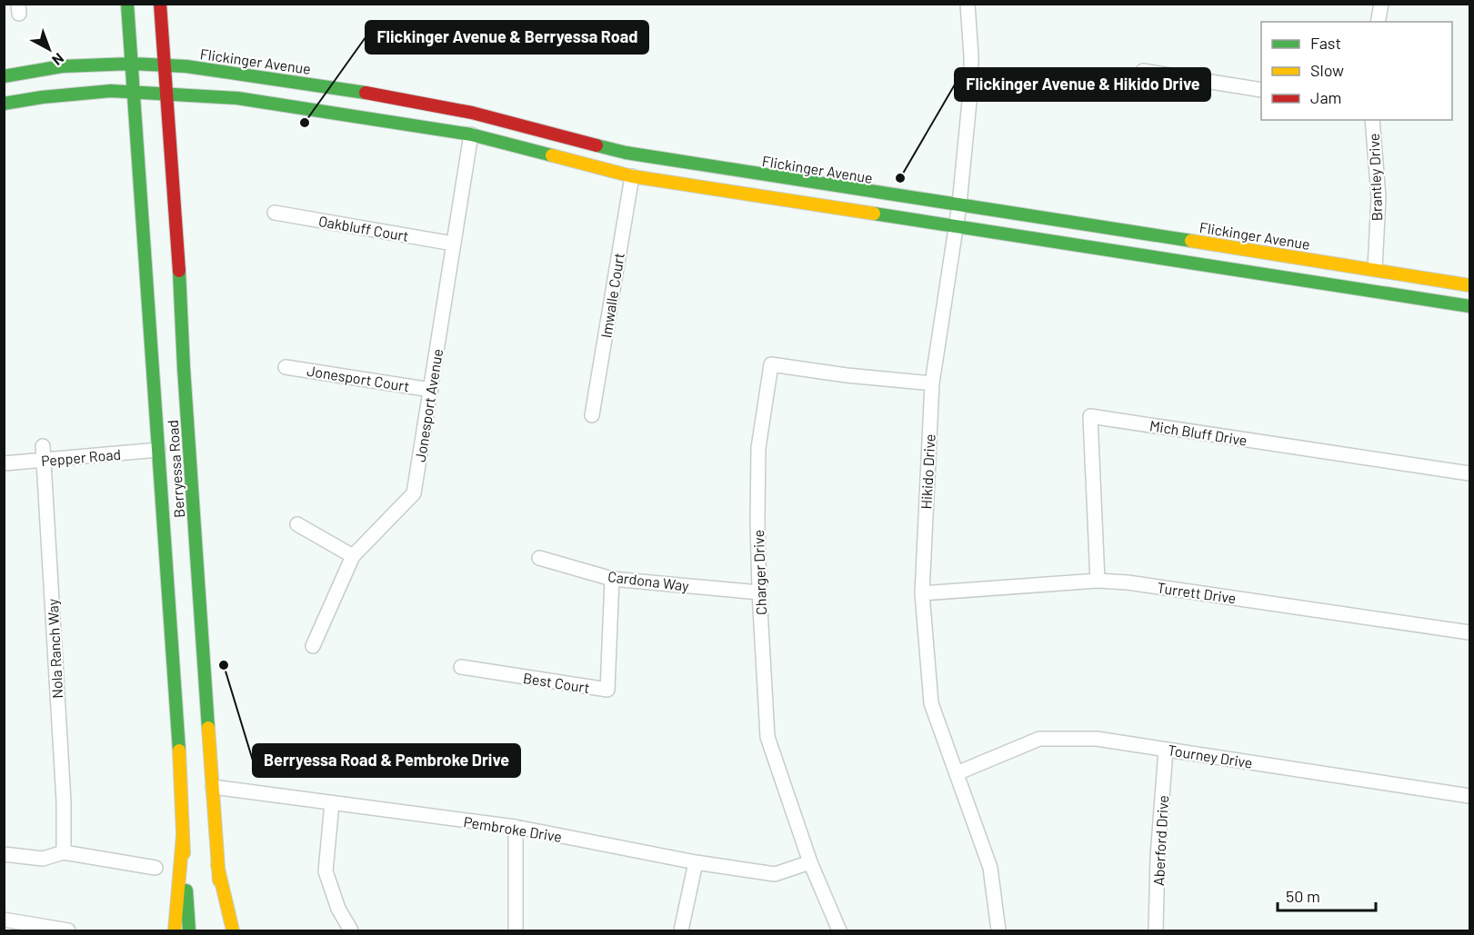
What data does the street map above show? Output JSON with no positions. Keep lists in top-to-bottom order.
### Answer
{
  "streets": {
    "main road": ["Flickinger Avenue", "Berryessa Road"],
    "street": [
      "Brantley Drive",
      "Oakbluff Court",
      "Imwalle Court",
      "Jonesport Court",
      "Jonesport Avenue",
      "Mich Bluff Drive",
      "Pepper Road",
      "Hikido Drive",
      "Charger Drive",
      "Cardona Way",
      "Turrett Drive",
      "Nola Ranch Way",
      "Best Court",
      "Tourney Drive",
      "Pembroke Drive",
      "Aberford Drive"
    ]
  },
  "crossings": [
    ["Flickinger Avenue", "Brantley Drive"],
    ["Flickinger Avenue", "Berryessa Road"],
    ["Flickinger Avenue", "Hikido Drive"],
    ["Oakbluff Court", "Jonesport Avenue"],
    ["Jonesport Court", "Jonesport Avenue"],
    ["Mich Bluff Drive", "Turrett Drive"],
    ["Pepper Road", "Berryessa Road"],
    ["Pepper Road", "Nola Ranch Way"],
    ["Berryessa Road", "Pembroke Drive"],
    ["Hikido Drive", "Charger Drive"],
    ["Hikido Drive", "Turrett Drive"],
    ["Hikido Drive", "Tourney Drive"],
    ["Charger Drive", "Cardona Way"],
    ["Charger Drive", "Pembroke Drive"],
    ["Cardona Way", "Best Court"],
    ["Tourney Drive", "Aberford Drive"]
  ],
  "places": ["Flickinger Avenue & Berryessa Road", "Flickinger Avenue & Hikido Drive", "Berryessa Road & Pembroke Drive"],
  "legend": ["Fast", "Slow", "Jam"],
  "scale_bar": "50 m",
  "north": "bottom right"
}
